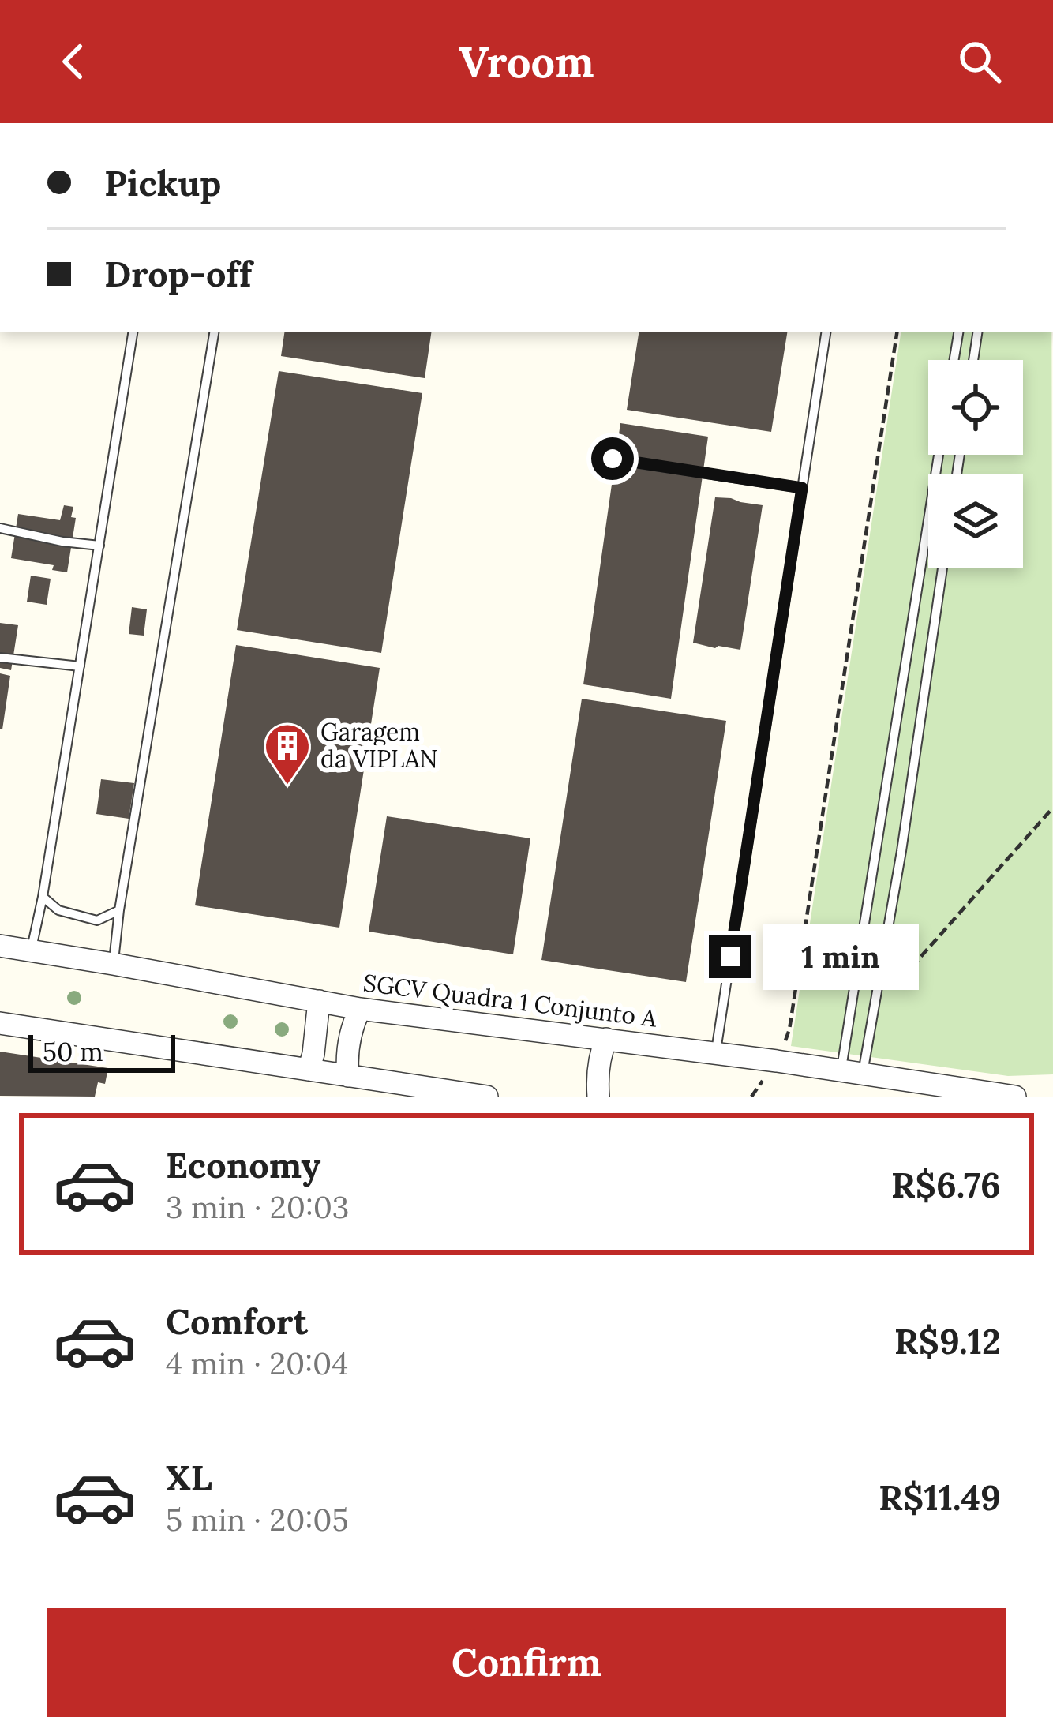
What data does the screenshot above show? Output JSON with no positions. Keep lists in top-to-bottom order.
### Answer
{
  "streets": {
    "street": ["SGCV Quadra 1 Conjunto A"]
  },
  "places": {
    "building": ["Garagem da VIPLAN"]
  },
  "scale_bar": "50 m",
  "page": {
    "header": "Vroom",
    "banner": ["Pickup", "Drop-off"],
    "bubble": "1 min",
    "scale": "50 m",
    "list": [
      {
        "name": "Economy",
        "note": "3 min · 20:03",
        "value": "R$6.76"
      },
      {
        "name": "Comfort",
        "note": "4 min · 20:04",
        "value": "R$9.12"
      },
      {
        "name": "XL",
        "note": "5 min · 20:05",
        "value": "R$11.49"
      }
    ],
    "buttons": "Confirm"
  }
}
